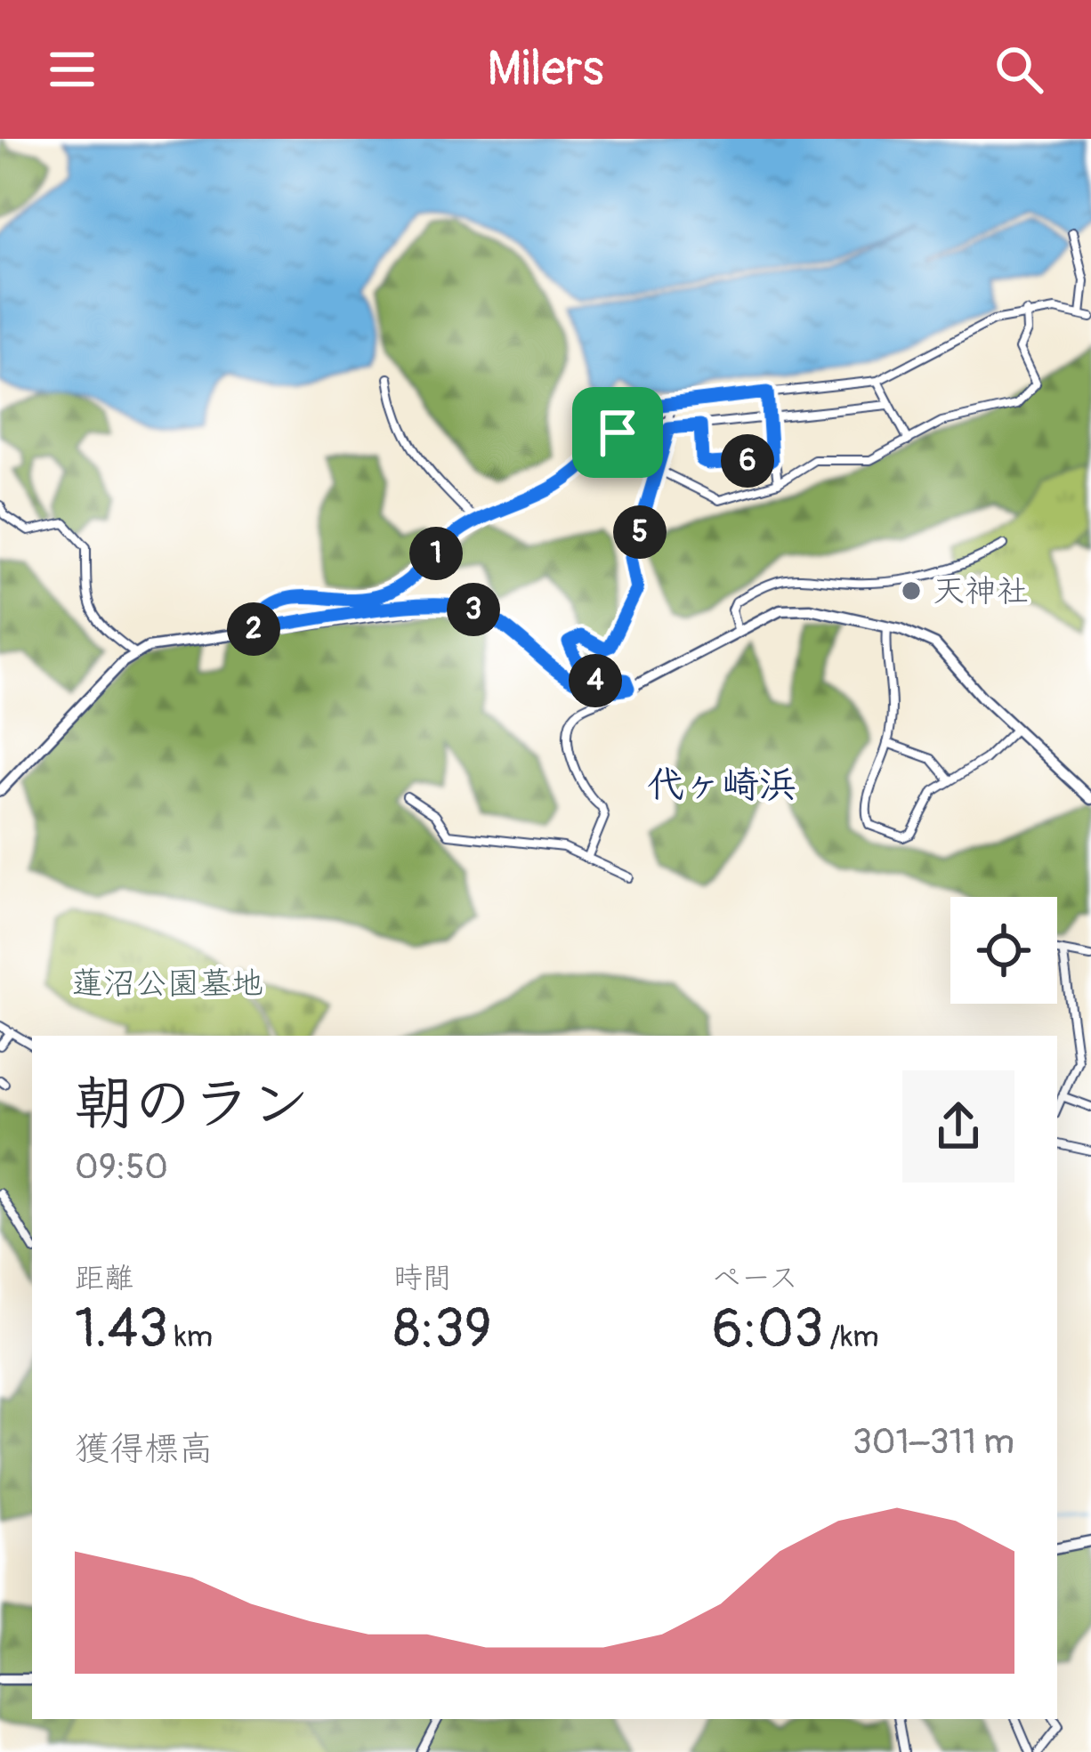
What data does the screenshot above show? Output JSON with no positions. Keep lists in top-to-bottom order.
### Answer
{
  "districts": ["代ヶ崎浜"],
  "parks": ["蓮沼公園墓地"],
  "places": ["天神社"],
  "page": {
    "header": "Milers",
    "pins": [
      "6",
      "5",
      "1",
      "3",
      "2",
      "4"
    ],
    "heading": ["朝のラン", "09:50"],
    "stats": [
      ["距離", "1.43 km"],
      ["時間", "8:39"],
      ["ペース", "6:03 /km"]
    ],
    "chart": ["獲得標高", "301–311 m"]
  }
}
